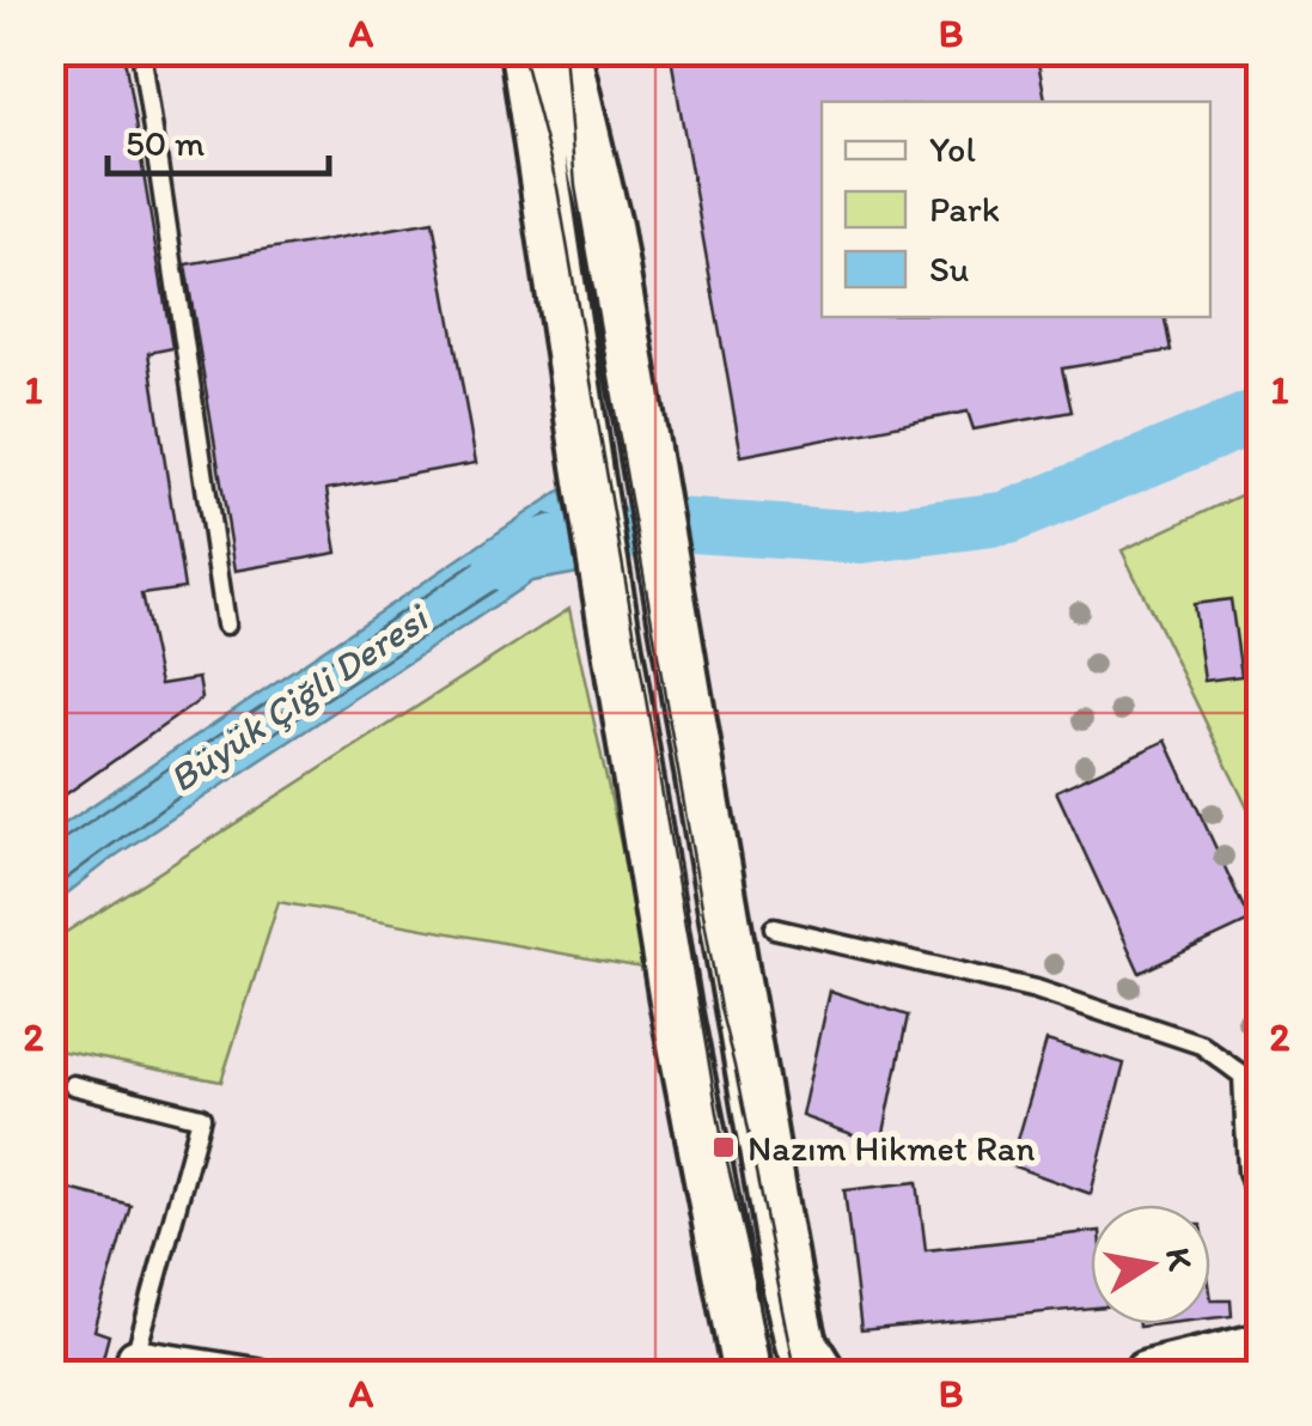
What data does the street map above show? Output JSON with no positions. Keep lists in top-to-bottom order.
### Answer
{
  "water": ["Büyük Çiğli Deresi"],
  "places": {
    "transit": ["Nazım Hikmet Ran"]
  },
  "legend": ["Yol", "Park", "Su"],
  "scale_bar": "50 m",
  "north": "right",
  "grid": {
    "columns": ["A", "B"],
    "rows": ["1", "2"]
  }
}
